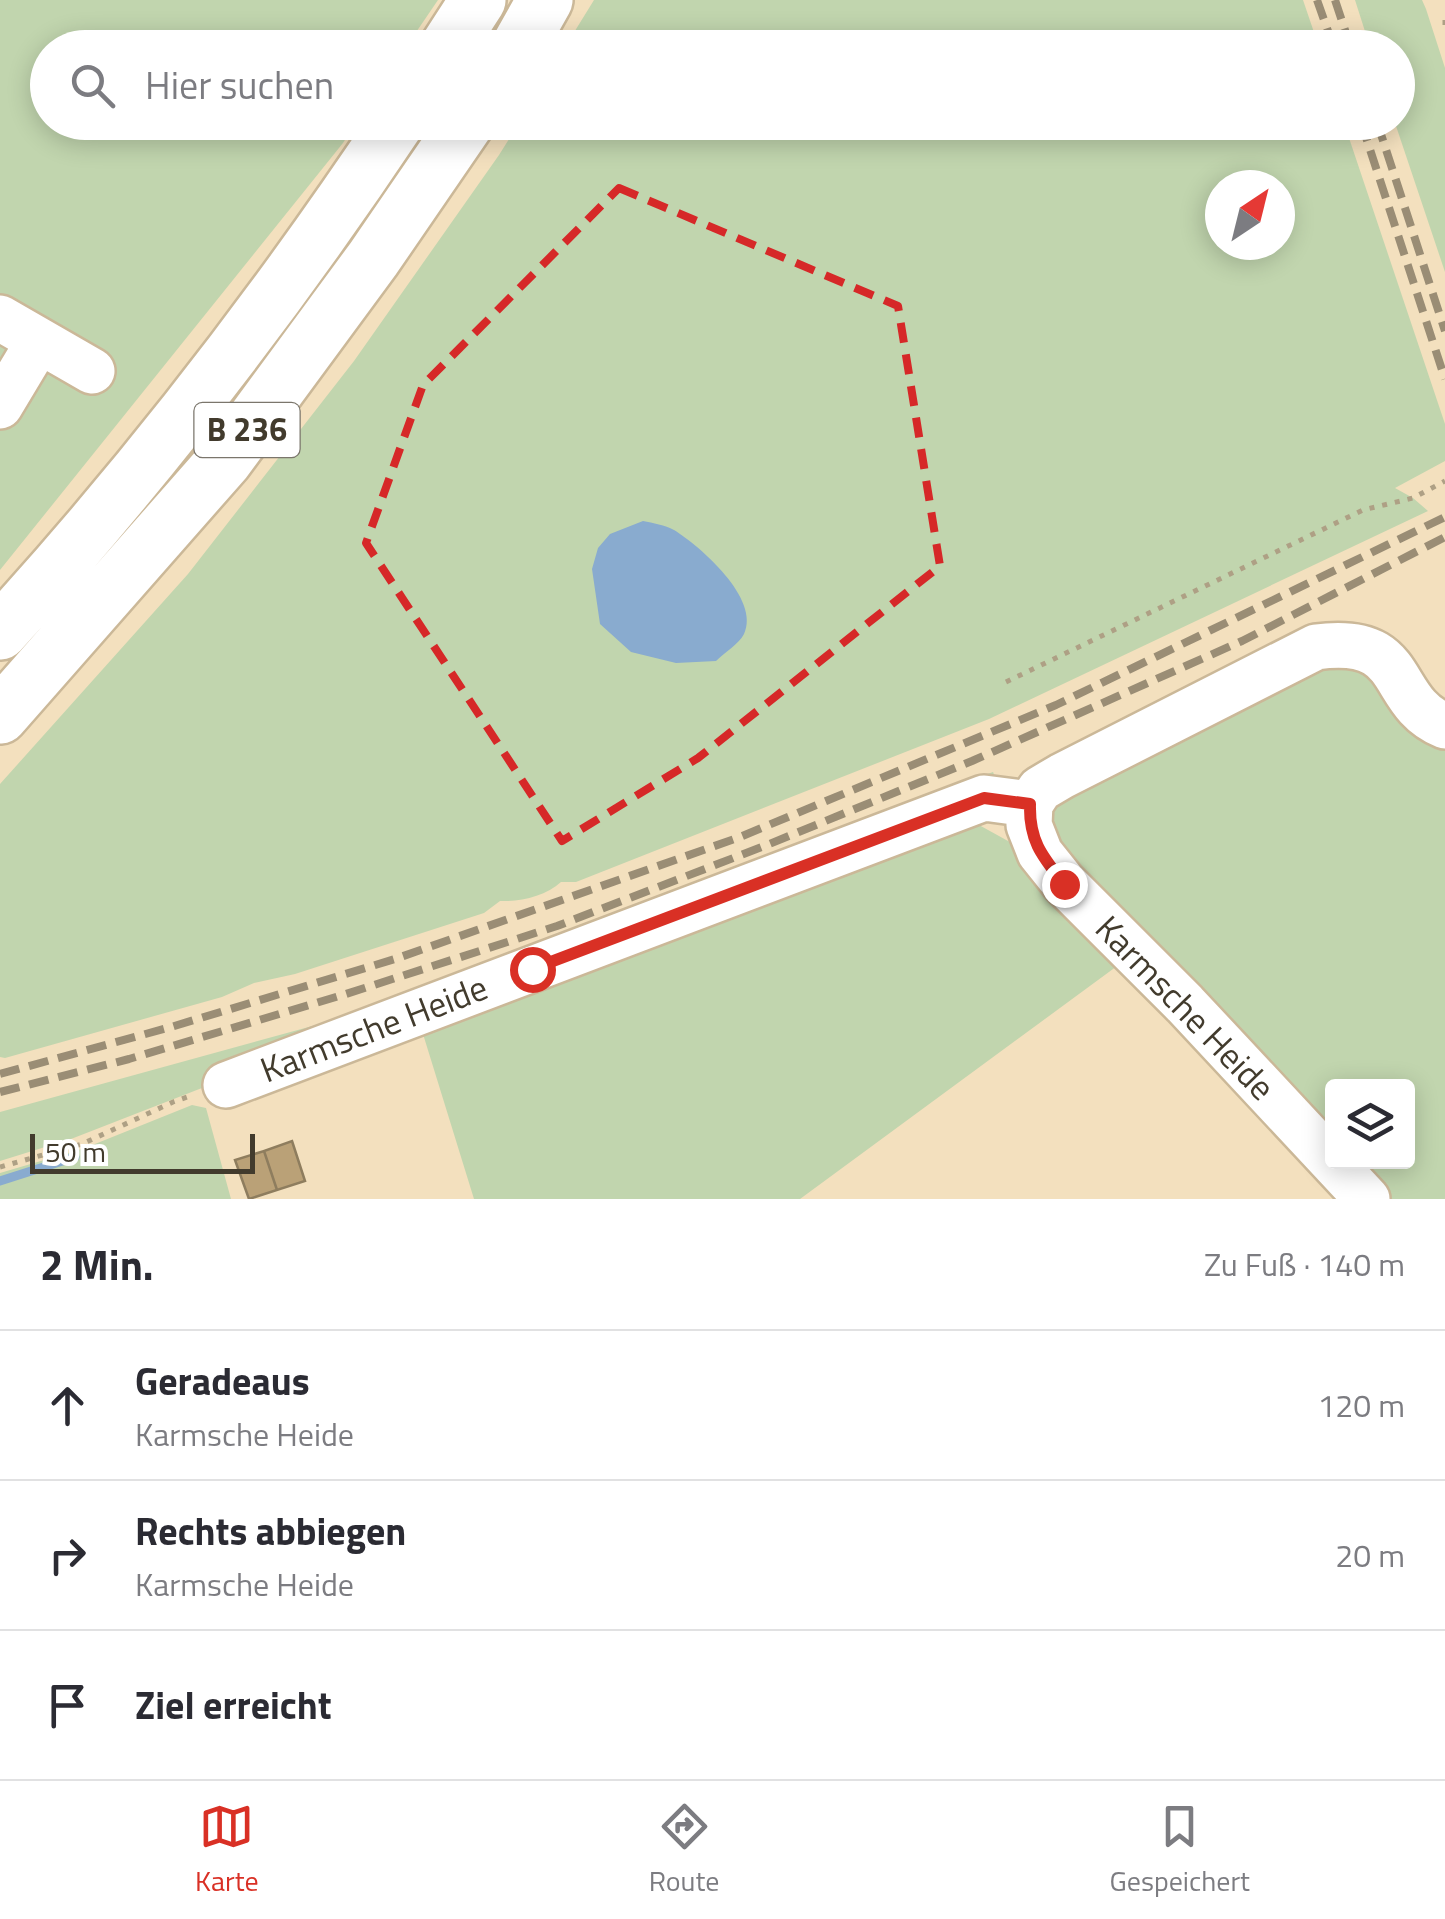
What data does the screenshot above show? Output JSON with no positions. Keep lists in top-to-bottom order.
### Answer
{
  "streets": {
    "highway": ["B 236"],
    "street": ["Karmsche Heide"]
  },
  "scale_bar": "50 m",
  "north": "top right",
  "page": {
    "search": "Hier suchen",
    "scale": "50 m",
    "heading": ["2 Min.", "Zu Fuß · 140 m"],
    "list": [
      ["Geradeaus", "Karmsche Heide", "120 m"],
      ["Rechts abbiegen", "Karmsche Heide", "20 m"],
      "Ziel erreicht"
    ],
    "nav": ["Karte", "Route", "Gespeichert"]
  }
}
